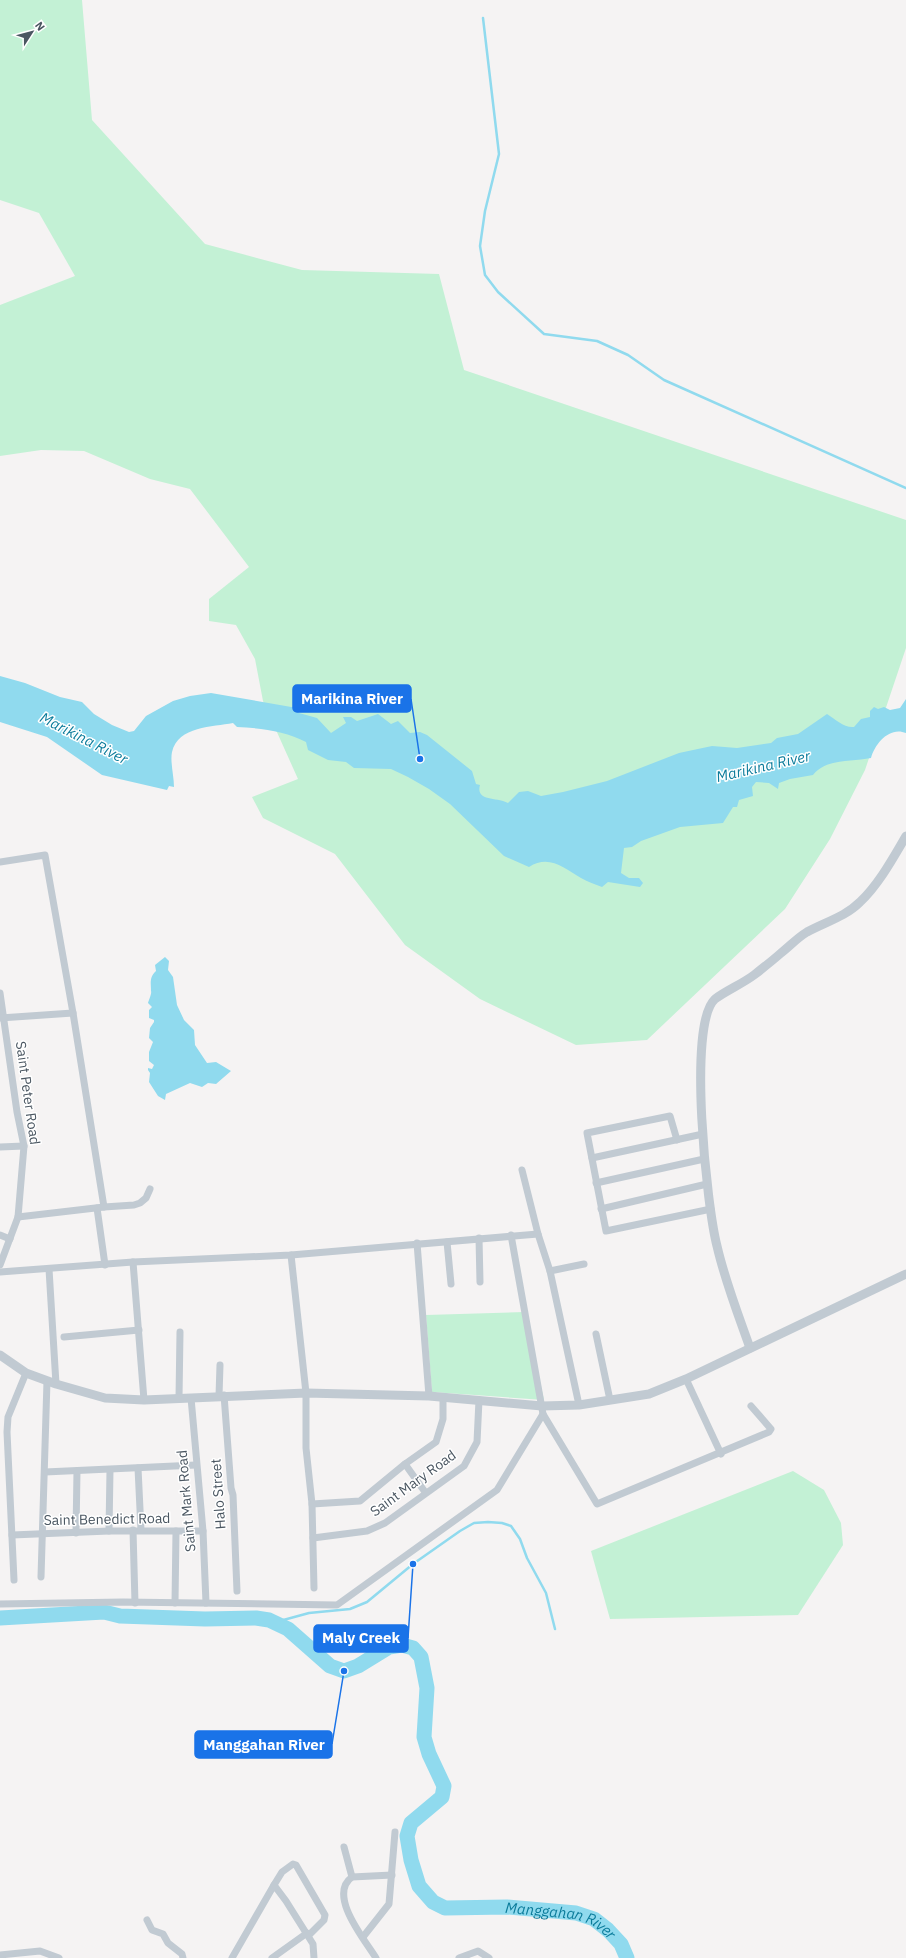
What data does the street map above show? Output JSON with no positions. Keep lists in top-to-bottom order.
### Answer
{
  "streets": {
    "street": [
      "Saint Peter Road",
      "Saint Mary Road",
      "Halo Street",
      "Saint Mark Road",
      "Saint Benedict Road"
    ]
  },
  "crossings": [
    ["Saint Mark Road", "Saint Benedict Road"]
  ],
  "water": ["Marikina River", "Manggahan River"],
  "places": ["Marikina River", "Maly Creek", "Manggahan River"],
  "north": "top right"
}
